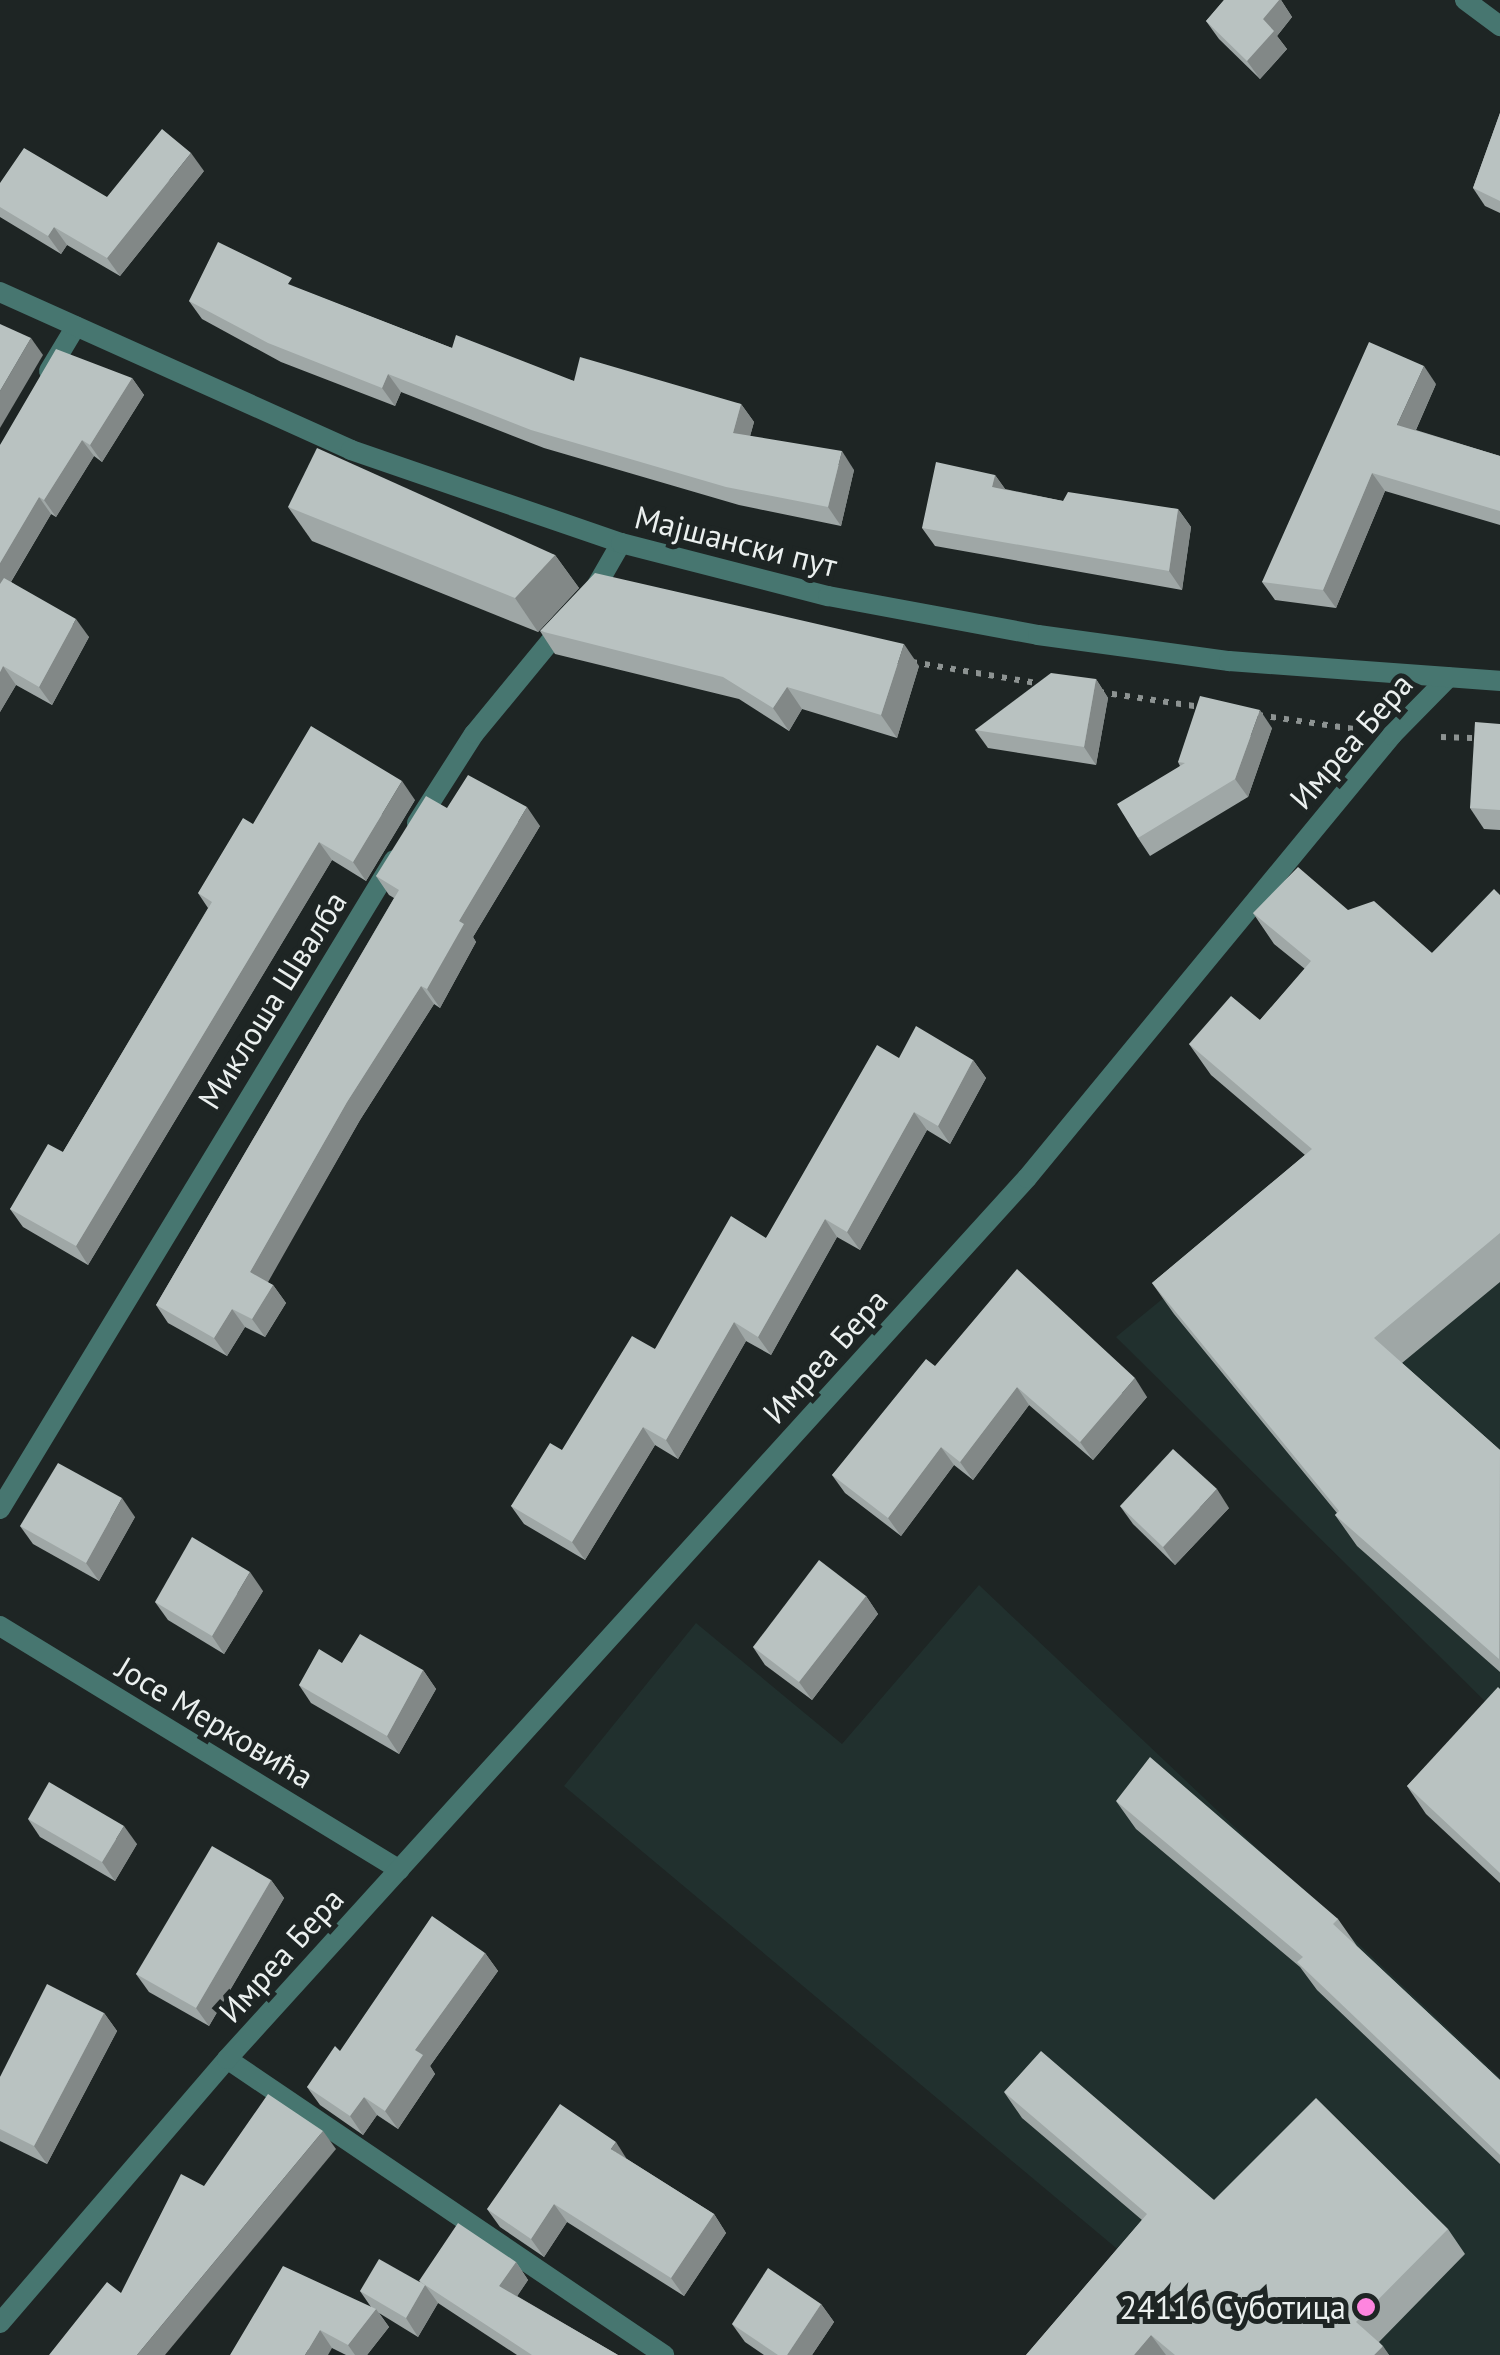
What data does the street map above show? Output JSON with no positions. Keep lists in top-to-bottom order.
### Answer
{
  "streets": {
    "street": [
      "Мајшански пут",
      "Имреа Бера",
      "Миклоша Швалба",
      "Јосе Мерковића"
    ]
  },
  "crossings": [
    ["Мајшански пут", "Имреа Бера"],
    ["Мајшански пут", "Миклоша Швалба"],
    ["Имреа Бера", "Јосе Мерковића"]
  ],
  "places": ["24116 Суботица"]
}
